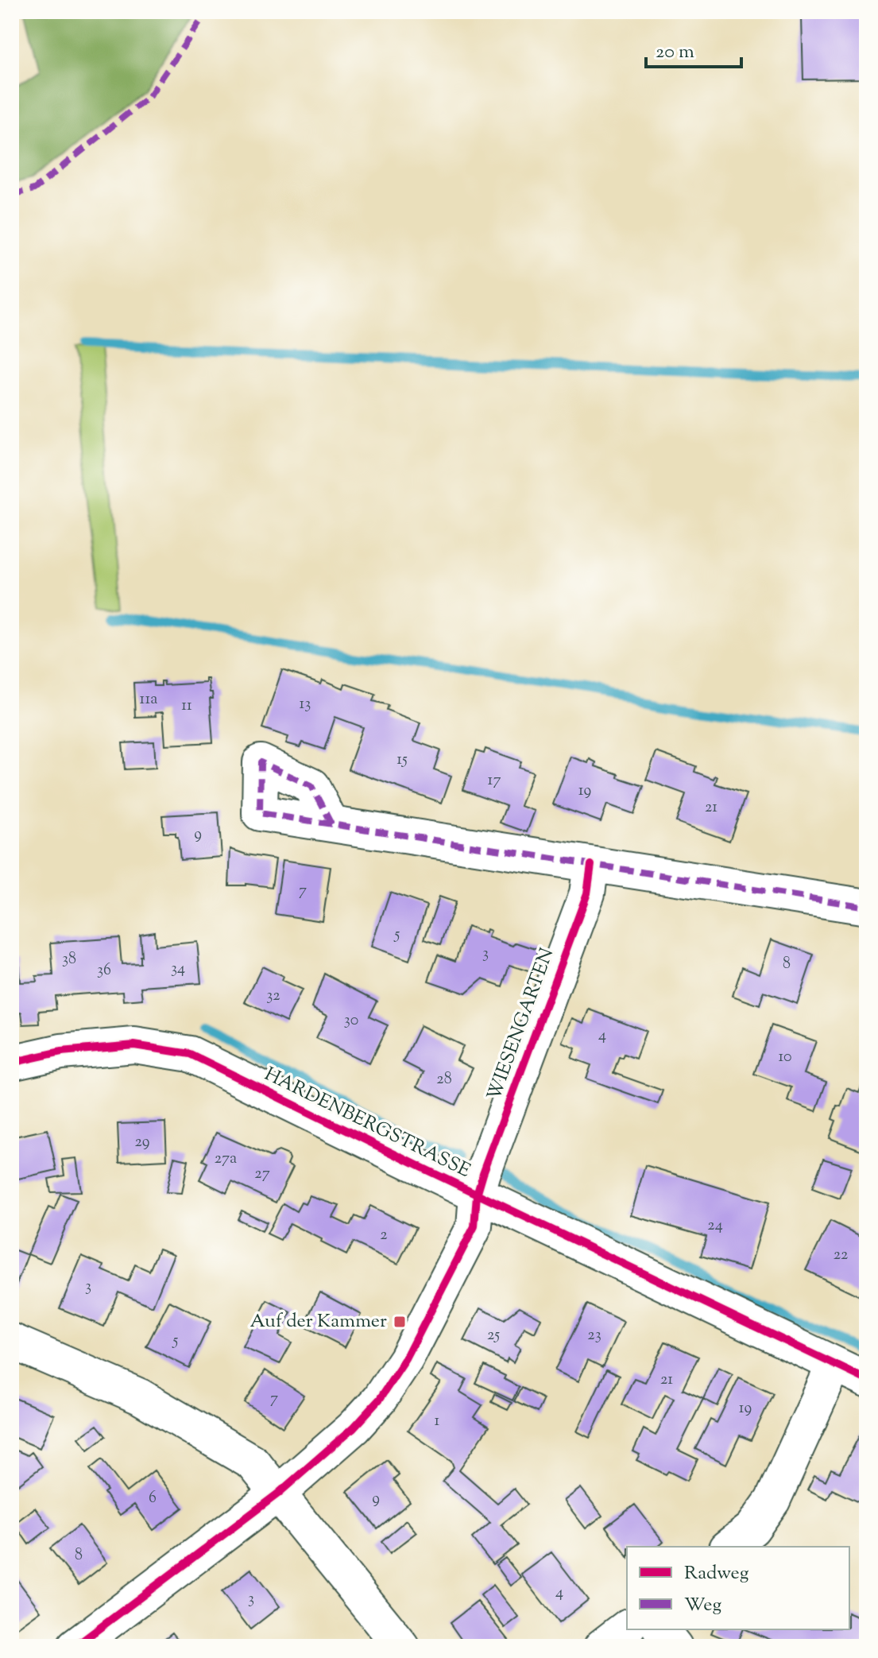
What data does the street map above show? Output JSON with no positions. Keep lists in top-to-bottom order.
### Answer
{
  "streets": {
    "street": ["WIESENGARTEN", "HARDENBERGSTRASSE"]
  },
  "crossings": [
    ["WIESENGARTEN", "HARDENBERGSTRASSE"]
  ],
  "places": {
    "transit": ["Auf der Kammer"]
  },
  "house_numbers": [
    "11a",
    "13",
    "11",
    "15",
    "17",
    "19",
    "21",
    "9",
    "7",
    "5",
    "3",
    "38",
    "8",
    "34",
    "36",
    "32",
    "30",
    "4",
    "10",
    "28",
    "29",
    "27a",
    "27",
    "24",
    "2",
    "22",
    "3",
    "25",
    "23",
    "5",
    "21",
    "7",
    "19",
    "1",
    "6",
    "9",
    "8",
    "4",
    "3"
  ],
  "legend": ["Radweg", "Weg"],
  "scale_bar": "20 m"
}
